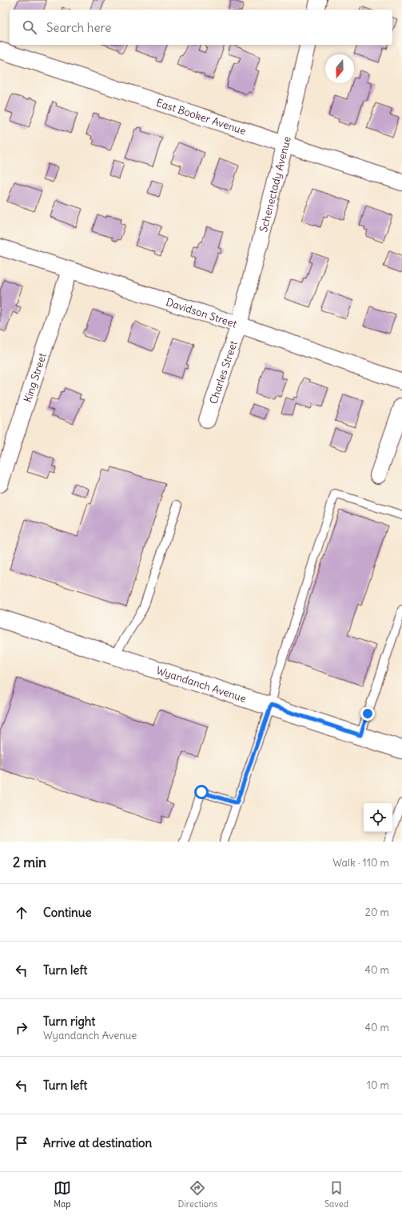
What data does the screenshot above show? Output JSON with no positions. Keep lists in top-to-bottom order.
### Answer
{
  "streets": {
    "street": [
      "East Booker Avenue",
      "Schenectady Avenue",
      "Davidson Street",
      "Charles Street",
      "King Street",
      "Wyandanch Avenue"
    ]
  },
  "crossings": [
    ["East Booker Avenue", "Schenectady Avenue"],
    ["Schenectady Avenue", "Davidson Street"],
    ["Schenectady Avenue", "Charles Street"],
    ["Davidson Street", "Charles Street"],
    ["Davidson Street", "King Street"]
  ],
  "north": "bottom",
  "page": {
    "search": "Search here",
    "heading": ["2 min", "Walk · 110 m"],
    "list": [
      ["Continue", "20 m"],
      ["Turn left", "40 m"],
      ["Turn right", "Wyandanch Avenue", "40 m"],
      ["Turn left", "10 m"],
      "Arrive at destination"
    ],
    "nav": ["Map", "Directions", "Saved"]
  }
}
